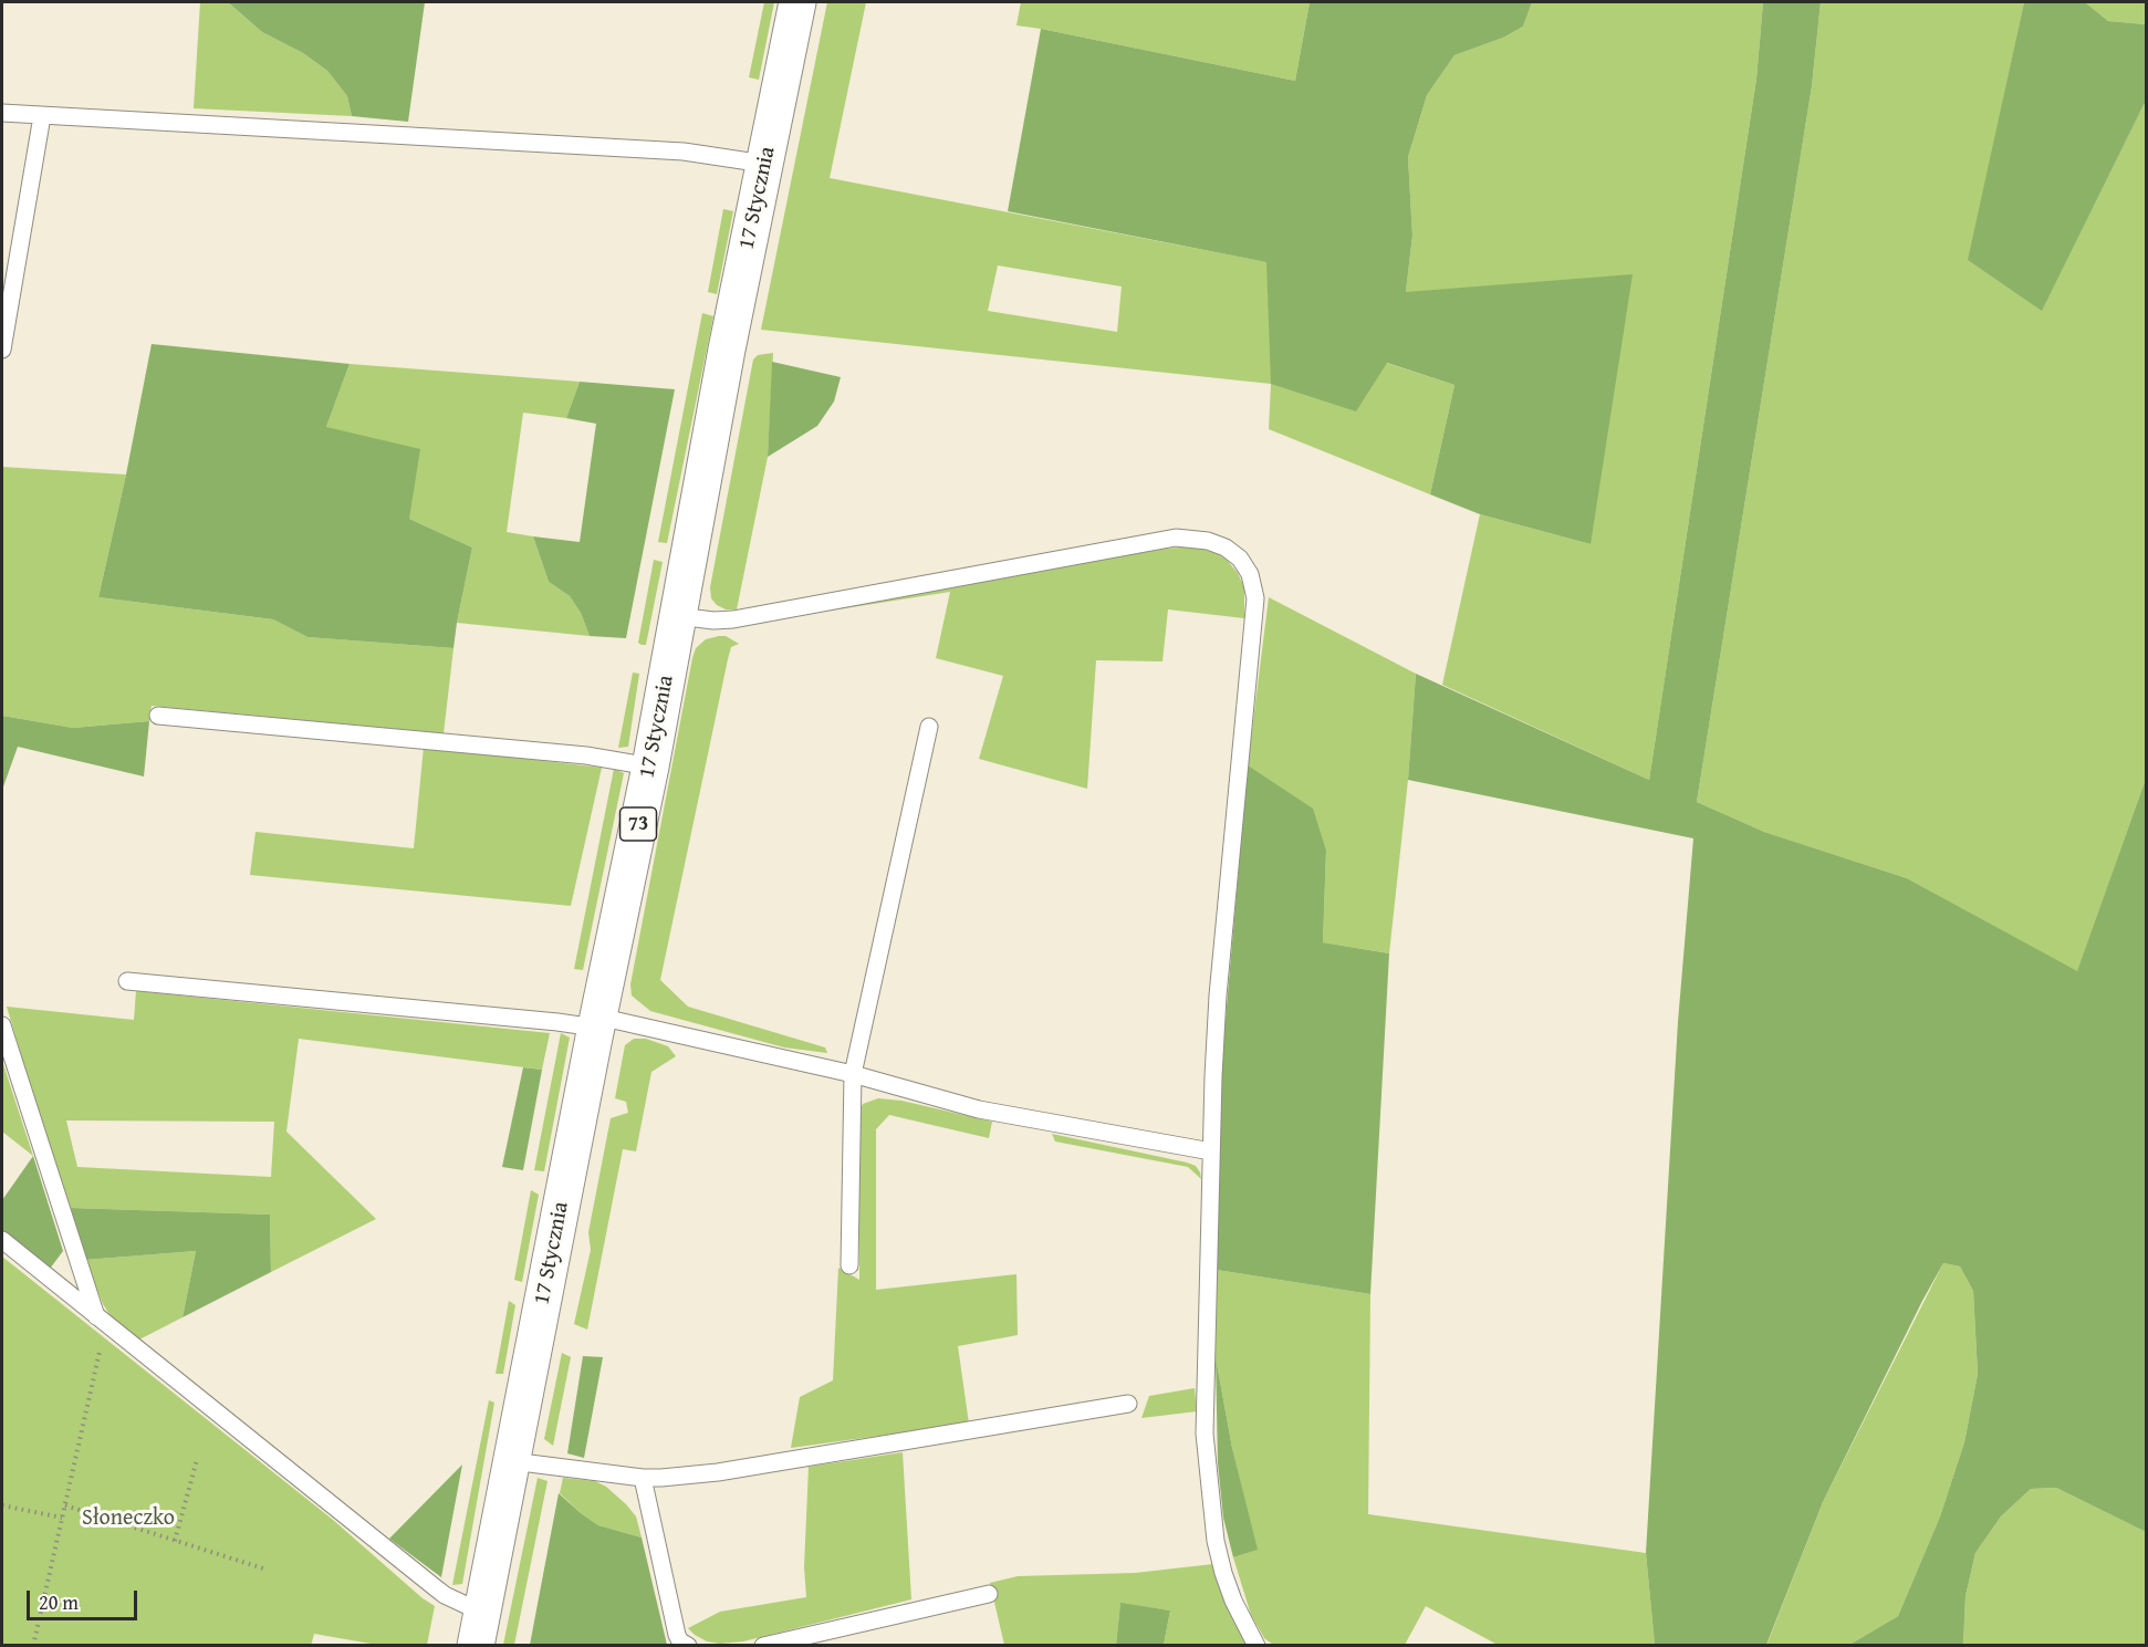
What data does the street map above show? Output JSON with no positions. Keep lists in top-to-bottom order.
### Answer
{
  "streets": {
    "main road": ["17 Stycznia", "73"]
  },
  "parks": ["Słoneczko"],
  "scale_bar": "20 m"
}
